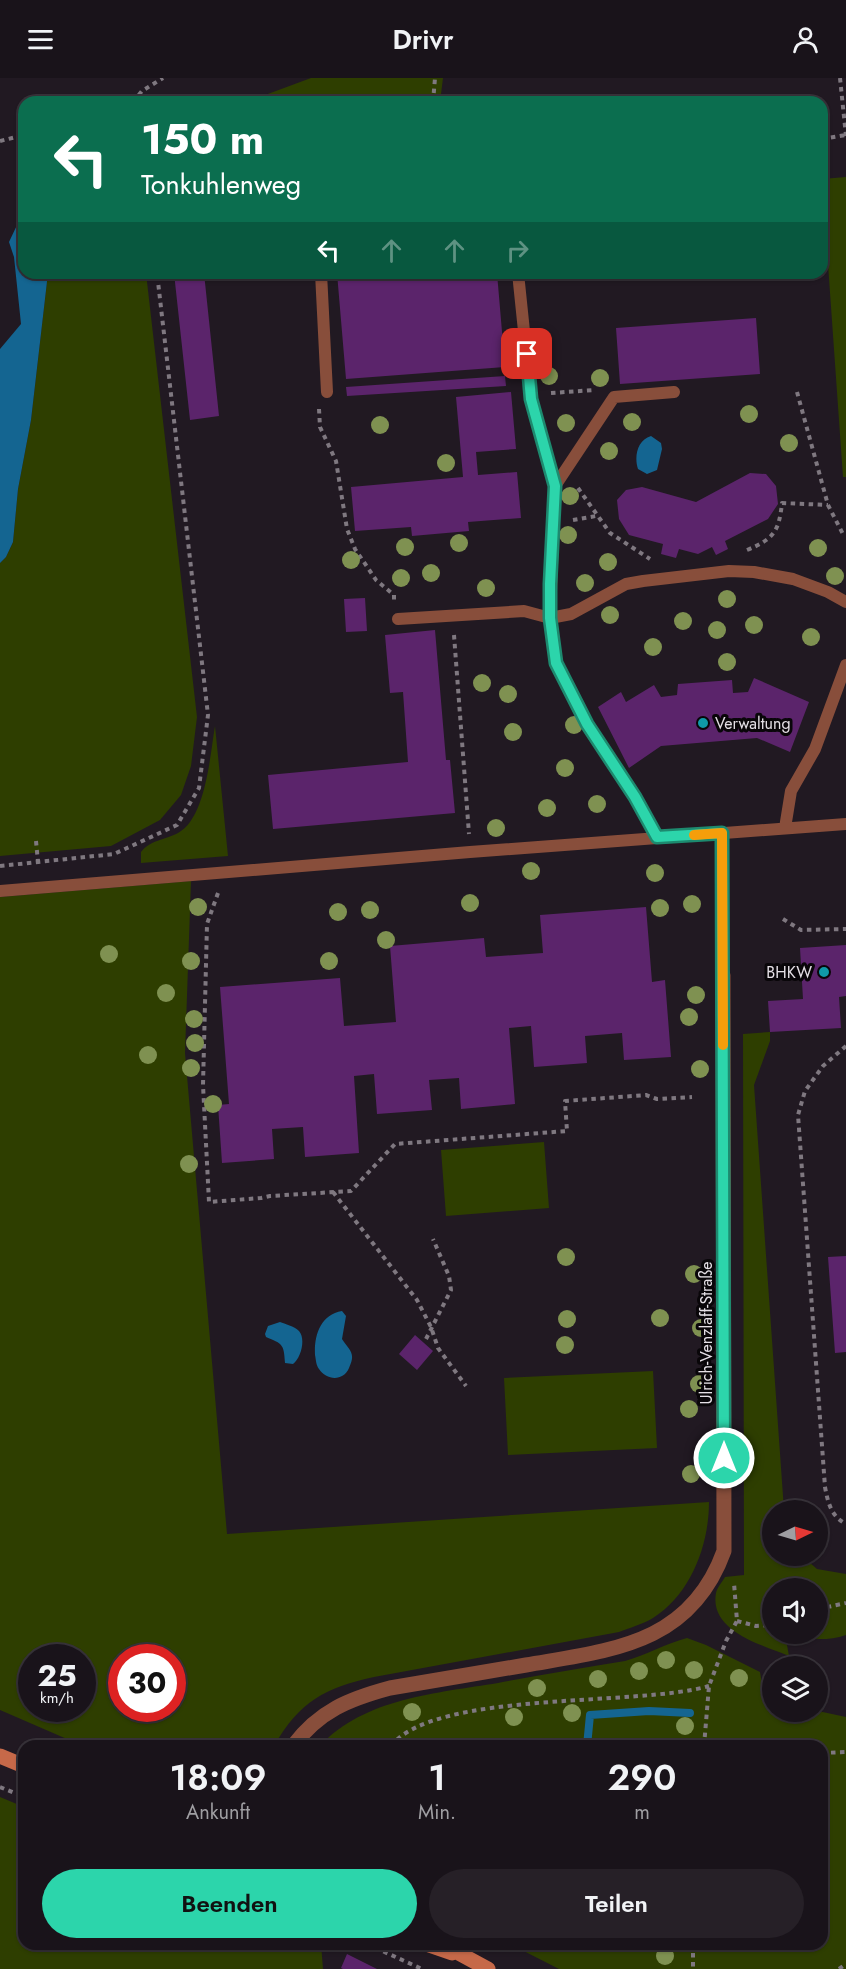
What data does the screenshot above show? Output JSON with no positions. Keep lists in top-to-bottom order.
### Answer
{
  "streets": {
    "street": ["Ulrich-Venzlaff-Straße"]
  },
  "places": ["Verwaltung", "BHKW"],
  "north": "right",
  "page": {
    "header": "Drivr",
    "turn": ["150 m", "Tonkuhlenweg"],
    "speed": "25 km/h",
    "limit": "30",
    "eta": [
      "18:09",
      "Ankunft",
      "1",
      "Min.",
      "290",
      "m"
    ],
    "buttons": ["Beenden", "Teilen"]
  }
}
